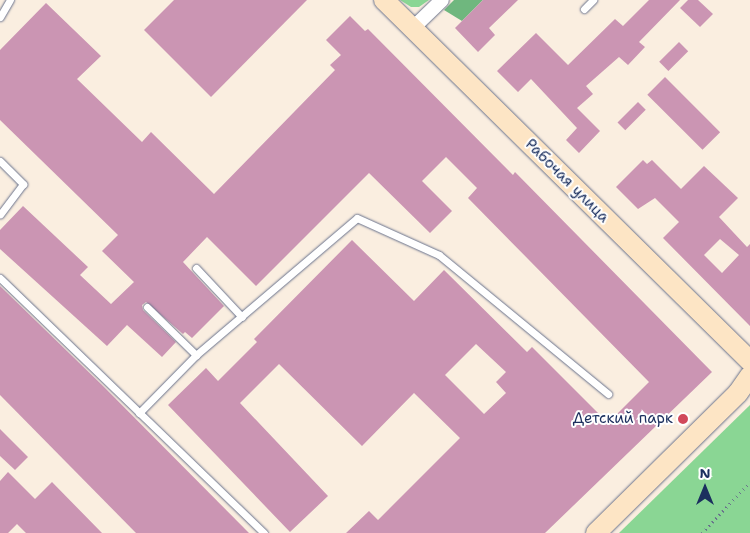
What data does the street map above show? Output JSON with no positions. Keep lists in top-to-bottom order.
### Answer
{
  "streets": {
    "main road": ["Рабочая улица"]
  },
  "places": ["Детский парк"],
  "north": "top"
}
